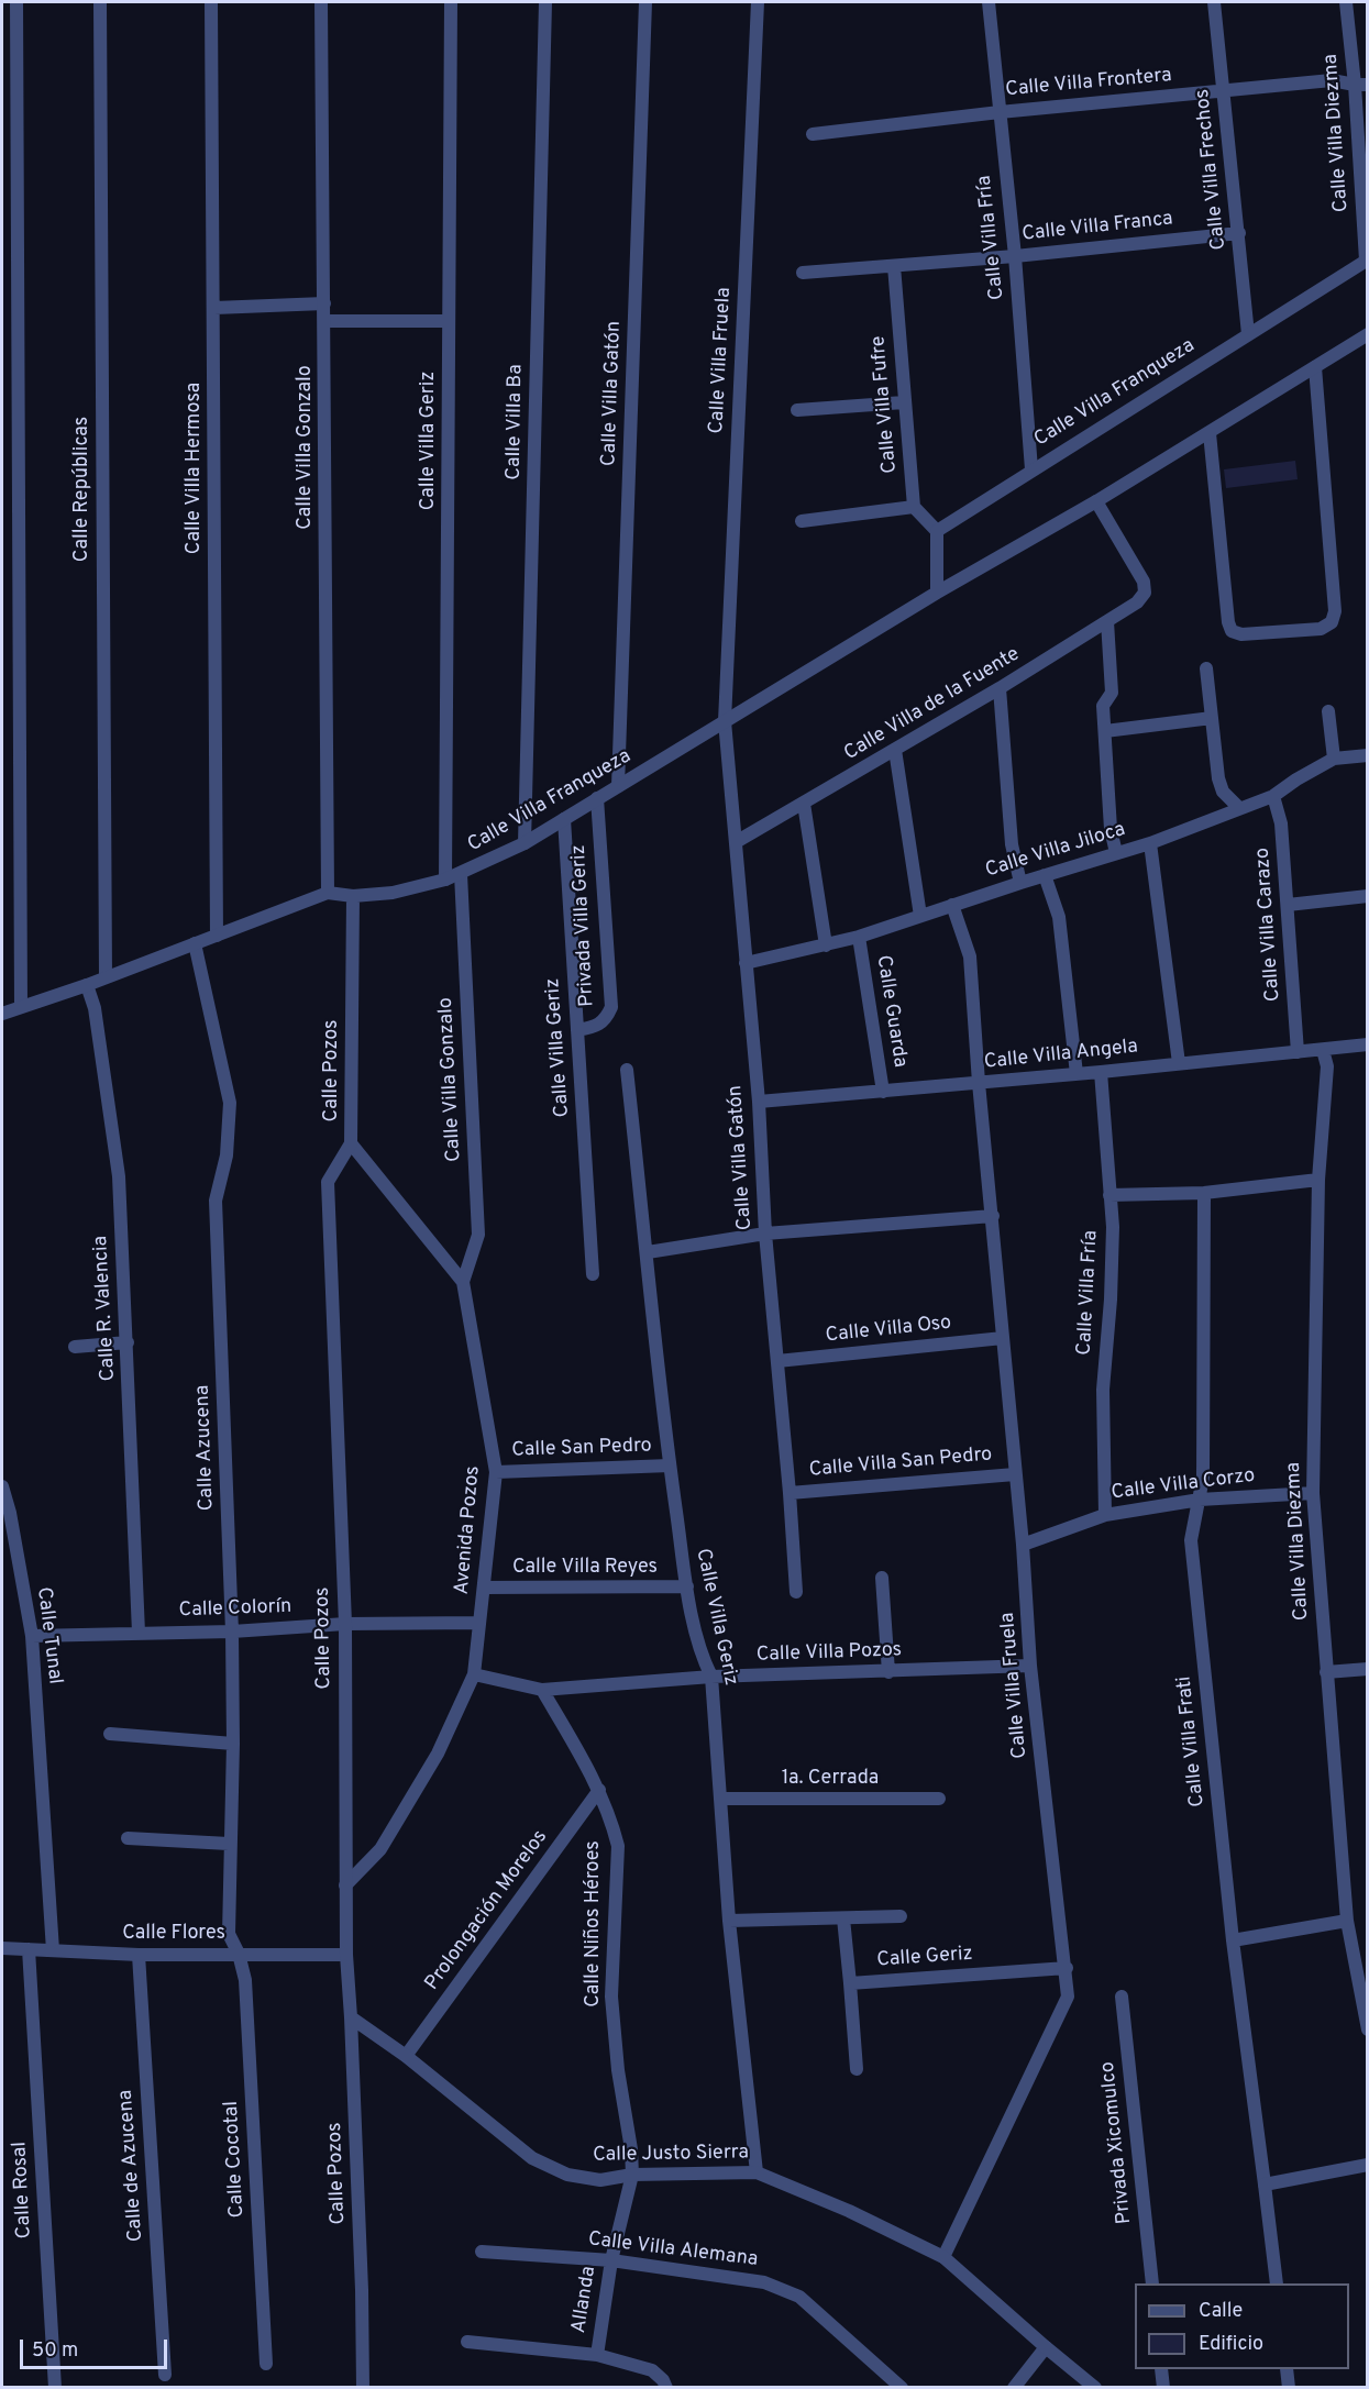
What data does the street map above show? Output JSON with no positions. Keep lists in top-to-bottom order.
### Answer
{
  "streets": {
    "street": [
      "Calle Villa Frontera",
      "Calle Villa Diezma",
      "Calle Villa Frechos",
      "Calle Villa Franca",
      "Calle Villa Fría",
      "Calle Villa Fruela",
      "Calle Villa Gatón",
      "Calle Villa Franqueza",
      "Calle Villa Fufre",
      "Calle Villa Ba",
      "Calle Villa Geriz",
      "Calle Villa Gonzalo",
      "Calle Villa Hermosa",
      "Calle Repúblicas",
      "Calle Villa de la Fuente",
      "Calle Villa Jiloca",
      "Calle Villa Carazo",
      "Privada Villa Geriz",
      "Calle Guarda",
      "Calle Villa Angela",
      "Calle Pozos",
      "Calle R. Valencia",
      "Calle Villa Oso",
      "Calle Azucena",
      "Calle San Pedro",
      "Calle Villa San Pedro",
      "Calle Villa Corzo",
      "Avenida Pozos",
      "Calle Villa Reyes",
      "Calle Colorín",
      "Calle Tunal",
      "Calle Villa Pozos",
      "Calle Villa Frati",
      "1a. Cerrada",
      "Prolongación Morelos",
      "Calle Niños Héroes",
      "Calle Flores",
      "Calle Geriz",
      "Privada Xicomulco",
      "Calle Justo Sierra",
      "Calle Cocotal",
      "Calle de Azucena",
      "Calle Rosal",
      "Calle Villa Alemana",
      "Allanda"
    ]
  },
  "crossings": [
    ["Calle Villa Frontera", "Calle Villa Diezma"],
    ["Calle Villa Frontera", "Calle Villa Frechos"],
    ["Calle Villa Frontera", "Calle Villa Fría"],
    ["Calle Villa Diezma", "Calle Villa Franqueza"],
    ["Calle Villa Diezma", "Calle Villa Angela"],
    ["Calle Villa Diezma", "Calle Villa Corzo"],
    ["Calle Villa Frechos", "Calle Villa Franca"],
    ["Calle Villa Frechos", "Calle Villa Franqueza"],
    ["Calle Villa Franca", "Calle Villa Fría"],
    ["Calle Villa Franca", "Calle Villa Fufre"],
    ["Calle Villa Fría", "Calle Villa Franqueza"],
    ["Calle Villa Fría", "Calle Villa Angela"],
    ["Calle Villa Fría", "Calle Villa Corzo"],
    ["Calle Villa Fruela", "Calle Villa Gatón"],
    ["Calle Villa Fruela", "Calle Villa Franqueza"],
    ["Calle Villa Fruela", "Calle Villa Jiloca"],
    ["Calle Villa Fruela", "Calle Villa Angela"],
    ["Calle Villa Fruela", "Calle Villa Oso"],
    ["Calle Villa Fruela", "Calle Villa San Pedro"],
    ["Calle Villa Fruela", "Calle Villa Corzo"],
    ["Calle Villa Fruela", "Calle Villa Pozos"],
    ["Calle Villa Fruela", "Calle Geriz"],
    ["Calle Villa Fruela", "Calle Justo Sierra"],
    ["Calle Villa Gatón", "Calle Villa Franqueza"],
    ["Calle Villa Gatón", "Calle Villa de la Fuente"],
    ["Calle Villa Gatón", "Calle Villa Jiloca"],
    ["Calle Villa Gatón", "Calle Villa Angela"],
    ["Calle Villa Gatón", "Calle Villa Oso"],
    ["Calle Villa Gatón", "Calle Villa San Pedro"],
    ["Calle Villa Franqueza", "Calle Villa Ba"],
    ["Calle Villa Franqueza", "Calle Villa Geriz"],
    ["Calle Villa Franqueza", "Calle Villa Gonzalo"],
    ["Calle Villa Franqueza", "Calle Villa Hermosa"],
    ["Calle Villa Franqueza", "Calle Repúblicas"],
    ["Calle Villa Franqueza", "Calle Villa de la Fuente"],
    ["Calle Villa Franqueza", "Privada Villa Geriz"],
    ["Calle Villa Franqueza", "Calle Pozos"],
    ["Calle Villa Franqueza", "Calle R. Valencia"],
    ["Calle Villa Franqueza", "Calle Azucena"],
    ["Calle Villa Geriz", "Privada Villa Geriz"],
    ["Calle Villa Geriz", "Calle San Pedro"],
    ["Calle Villa Geriz", "Calle Villa Reyes"],
    ["Calle Villa Geriz", "Calle Villa Pozos"],
    ["Calle Villa Geriz", "1a. Cerrada"],
    ["Calle Villa Geriz", "Calle Justo Sierra"],
    ["Calle Villa Gonzalo", "Avenida Pozos"],
    ["Calle Villa Jiloca", "Calle Villa Carazo"],
    ["Calle Villa Jiloca", "Calle Guarda"],
    ["Calle Villa Carazo", "Calle Villa Angela"],
    ["Calle Guarda", "Calle Villa Angela"],
    ["Calle Pozos", "Avenida Pozos"],
    ["Calle Pozos", "Calle Colorín"],
    ["Calle Pozos", "Calle Flores"],
    ["Calle Pozos", "Calle Justo Sierra"],
    ["Calle R. Valencia", "Calle Colorín"],
    ["Calle Azucena", "Calle Colorín"],
    ["Calle Azucena", "Calle Flores"],
    ["Calle Azucena", "Calle Cocotal"],
    ["Calle San Pedro", "Avenida Pozos"],
    ["Calle Villa Corzo", "Calle Villa Frati"],
    ["Avenida Pozos", "Calle Villa Reyes"],
    ["Avenida Pozos", "Calle Colorín"],
    ["Avenida Pozos", "Calle Villa Pozos"],
    ["Calle Colorín", "Calle Tunal"],
    ["Calle Tunal", "Calle Flores"],
    ["Calle Villa Pozos", "Calle Niños Héroes"],
    ["Prolongación Morelos", "Calle Niños Héroes"],
    ["Prolongación Morelos", "Calle Justo Sierra"],
    ["Calle Niños Héroes", "Calle Justo Sierra"],
    ["Calle Niños Héroes", "Allanda"],
    ["Calle Flores", "Calle Cocotal"],
    ["Calle Flores", "Calle de Azucena"],
    ["Calle Flores", "Calle Rosal"],
    ["Calle Justo Sierra", "Allanda"],
    ["Calle Villa Alemana", "Allanda"]
  ],
  "legend": ["Calle", "Edificio"],
  "scale_bar": "50 m"
}
